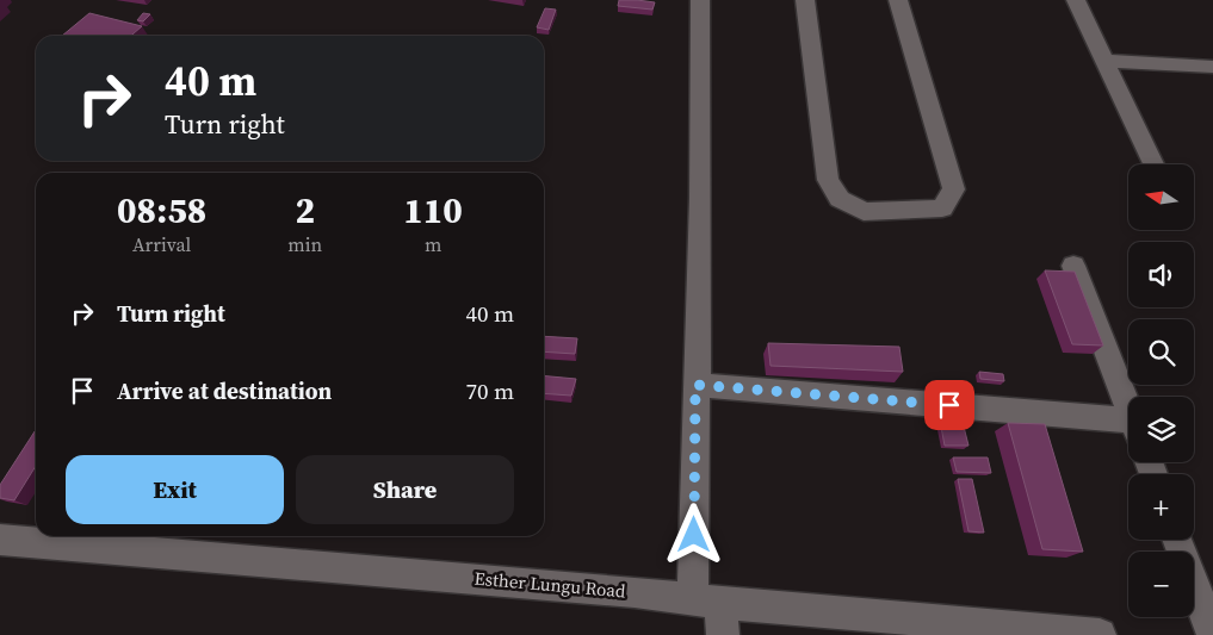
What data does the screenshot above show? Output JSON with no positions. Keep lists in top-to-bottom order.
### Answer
{
  "streets": {
    "street": ["Esther Lungu Road"]
  },
  "north": "left",
  "page": {
    "turn": ["40 m", "Turn right"],
    "map_buttons": ["+", "−"],
    "eta": [
      "08:58",
      "Arrival",
      "2",
      "min",
      "110",
      "m"
    ],
    "list": [
      {
        "name": "Turn right",
        "value": "40 m"
      },
      {
        "name": "Arrive at destination",
        "value": "70 m"
      }
    ],
    "buttons": ["Exit", "Share"]
  }
}
